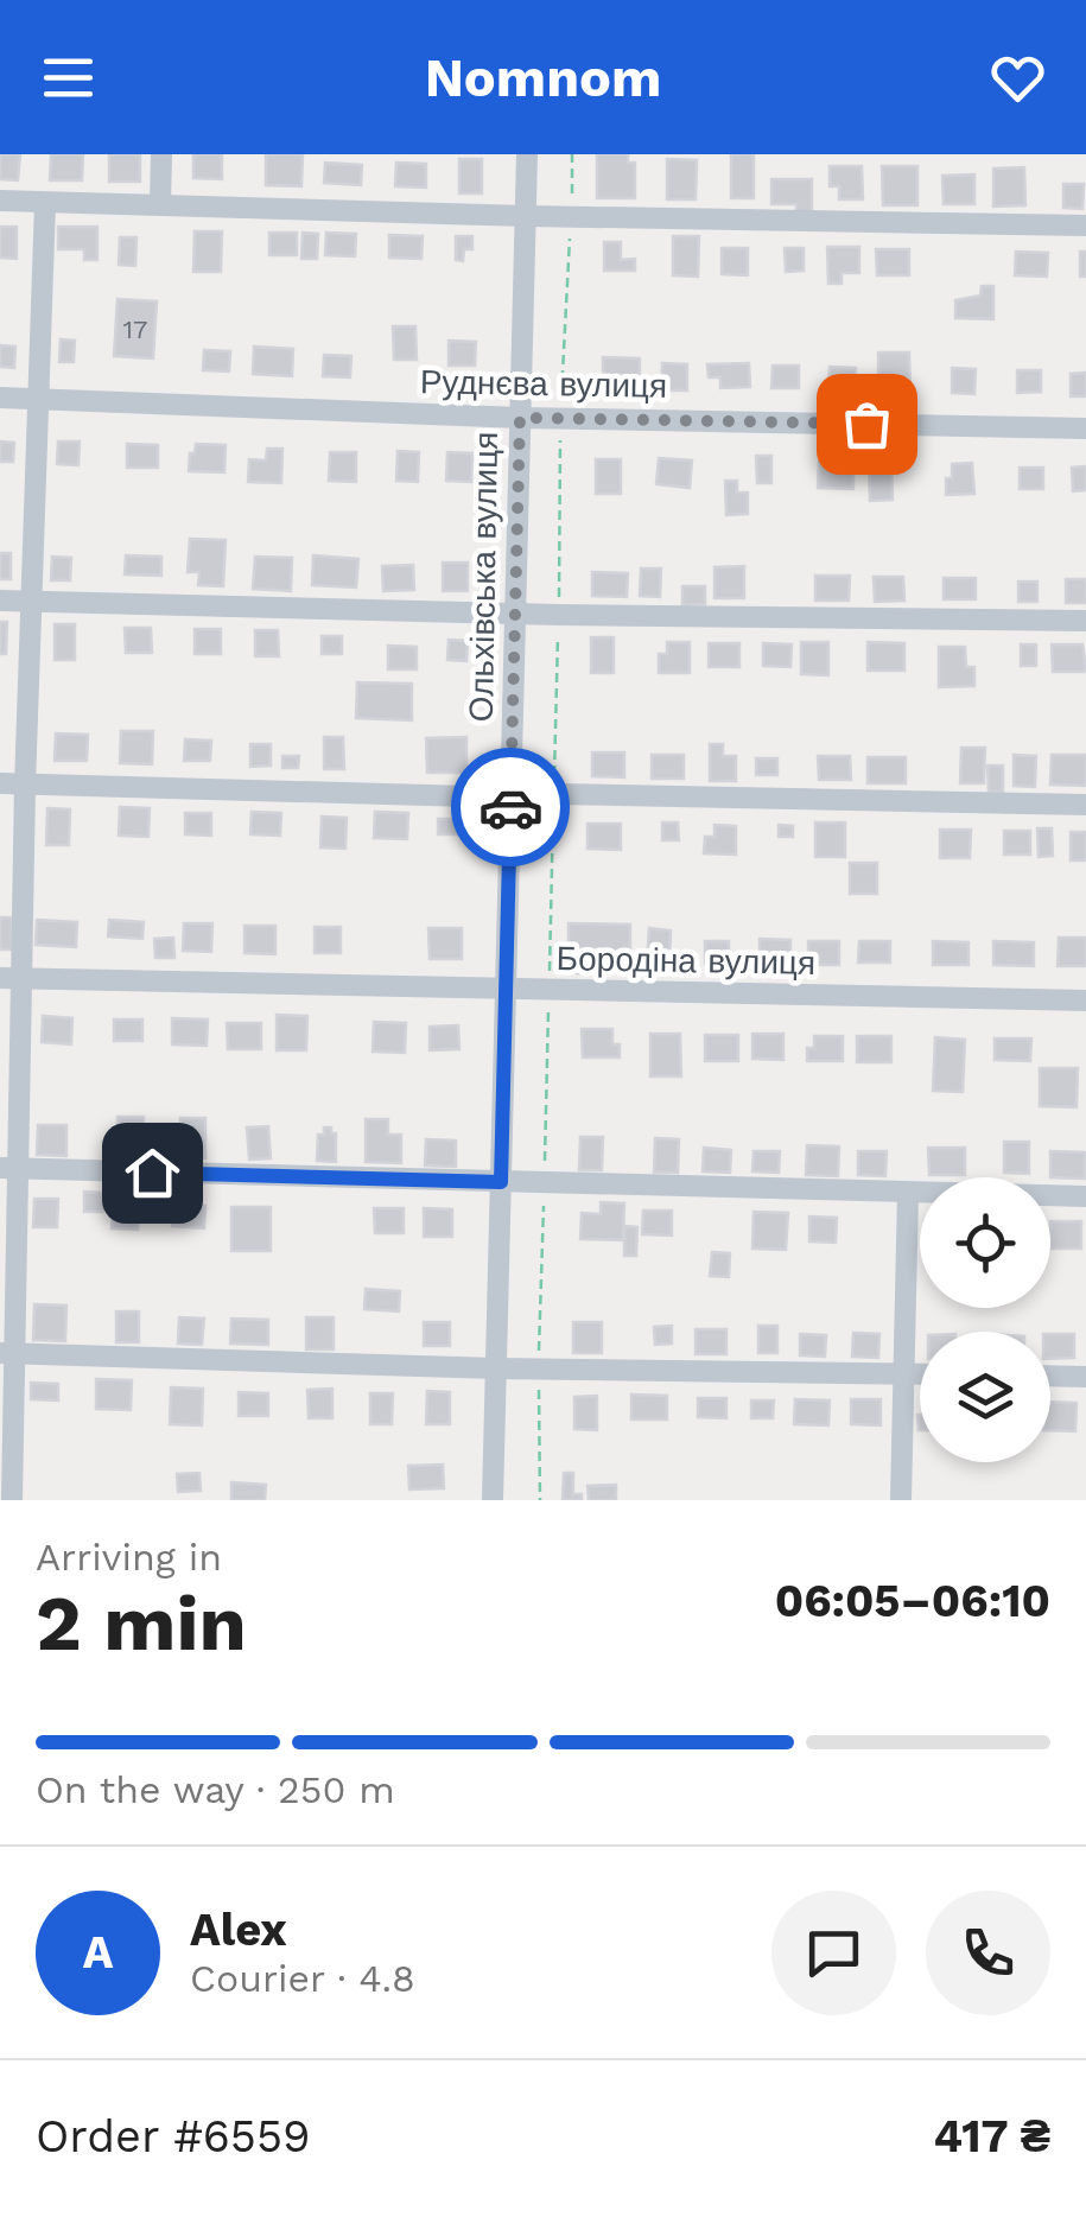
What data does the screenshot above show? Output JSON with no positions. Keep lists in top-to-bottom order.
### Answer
{
  "streets": {
    "street": ["Руднєва вулиця", "Ольхівська вулиця", "Бородіна вулиця"]
  },
  "crossings": [
    ["Руднєва вулиця", "Ольхівська вулиця"],
    ["Ольхівська вулиця", "Бородіна вулиця"]
  ],
  "house_numbers": ["17"],
  "page": {
    "header": "Nomnom",
    "heading": ["2 min", "Arriving in", "06:05–06:10"],
    "panel": [
      "Alex",
      "Courier · 4.8",
      "Order #6559",
      "417 ₴"
    ],
    "bar": "On the way · 250 m",
    "round": "A"
  }
}
